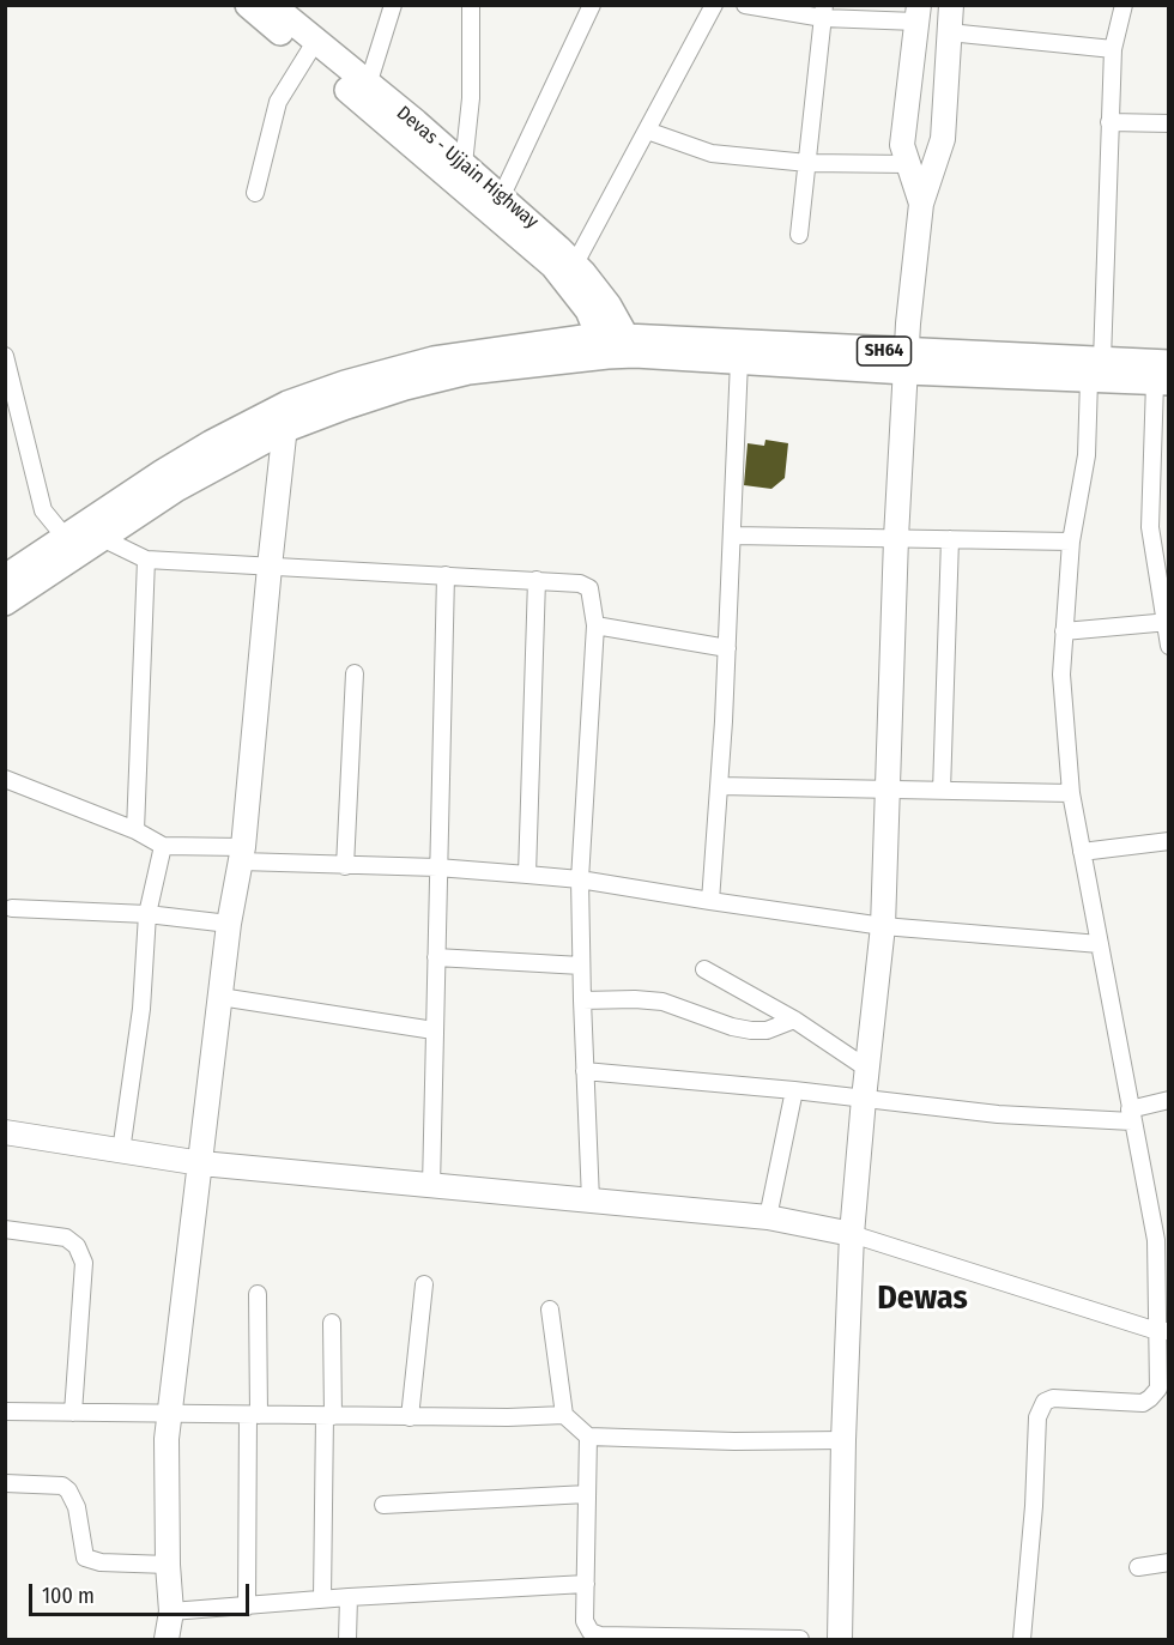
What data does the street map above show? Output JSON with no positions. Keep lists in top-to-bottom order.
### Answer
{
  "streets": {
    "main road": ["Devas - Ujjain Highway", "SH64"]
  },
  "crossings": [
    ["Devas - Ujjain Highway", "SH64"]
  ],
  "districts": ["Dewas"],
  "scale_bar": "100 m"
}
